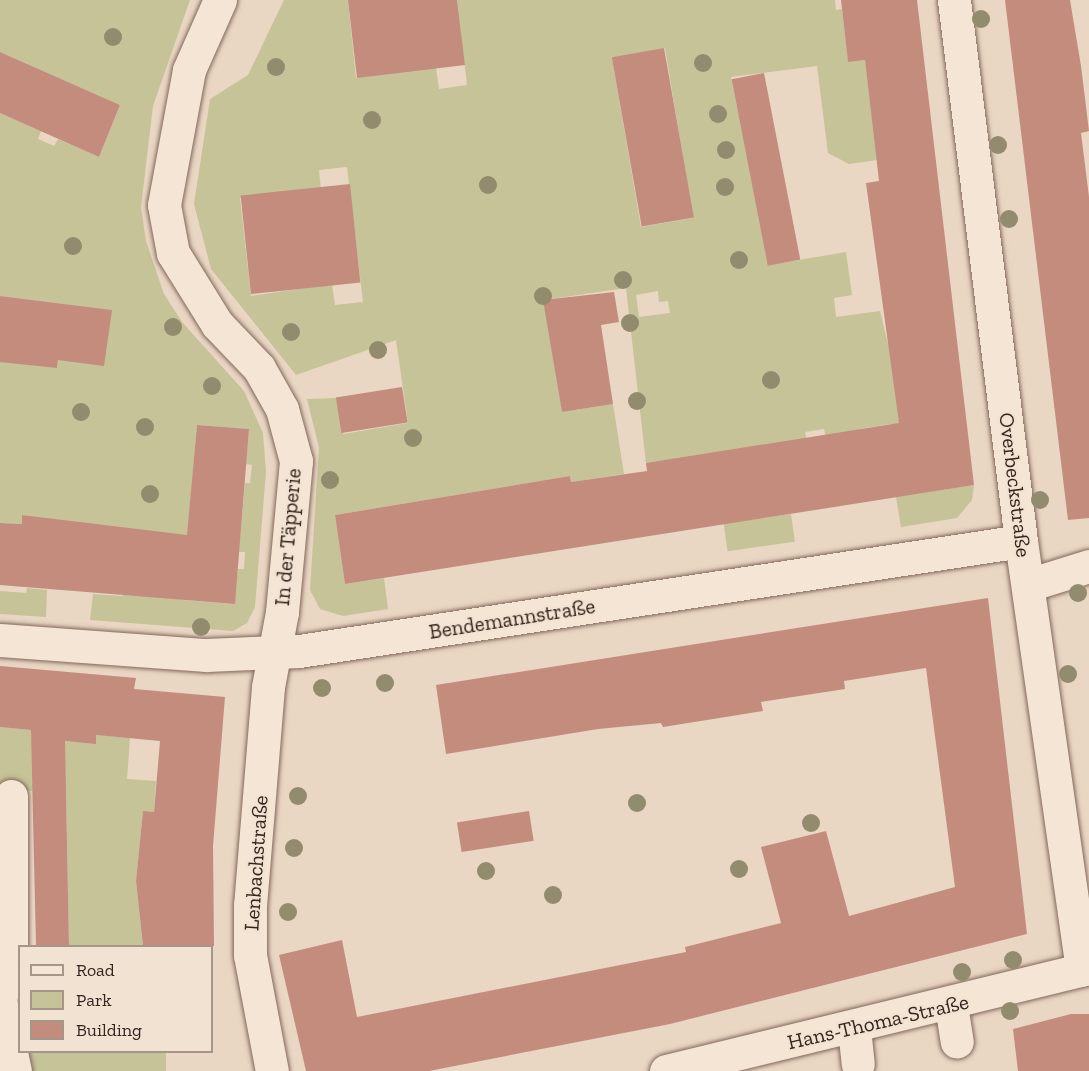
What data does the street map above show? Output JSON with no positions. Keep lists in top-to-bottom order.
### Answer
{
  "streets": {
    "street": [
      "Overbeckstraße",
      "In der Täpperie",
      "Bendemannstraße",
      "Lenbachstraße",
      "Hans-Thoma-Straße"
    ]
  },
  "crossings": [
    ["Overbeckstraße", "Bendemannstraße"],
    ["Overbeckstraße", "Hans-Thoma-Straße"],
    ["In der Täpperie", "Bendemannstraße"],
    ["In der Täpperie", "Lenbachstraße"],
    ["Bendemannstraße", "Lenbachstraße"]
  ],
  "legend": ["Road", "Park", "Building"]
}
